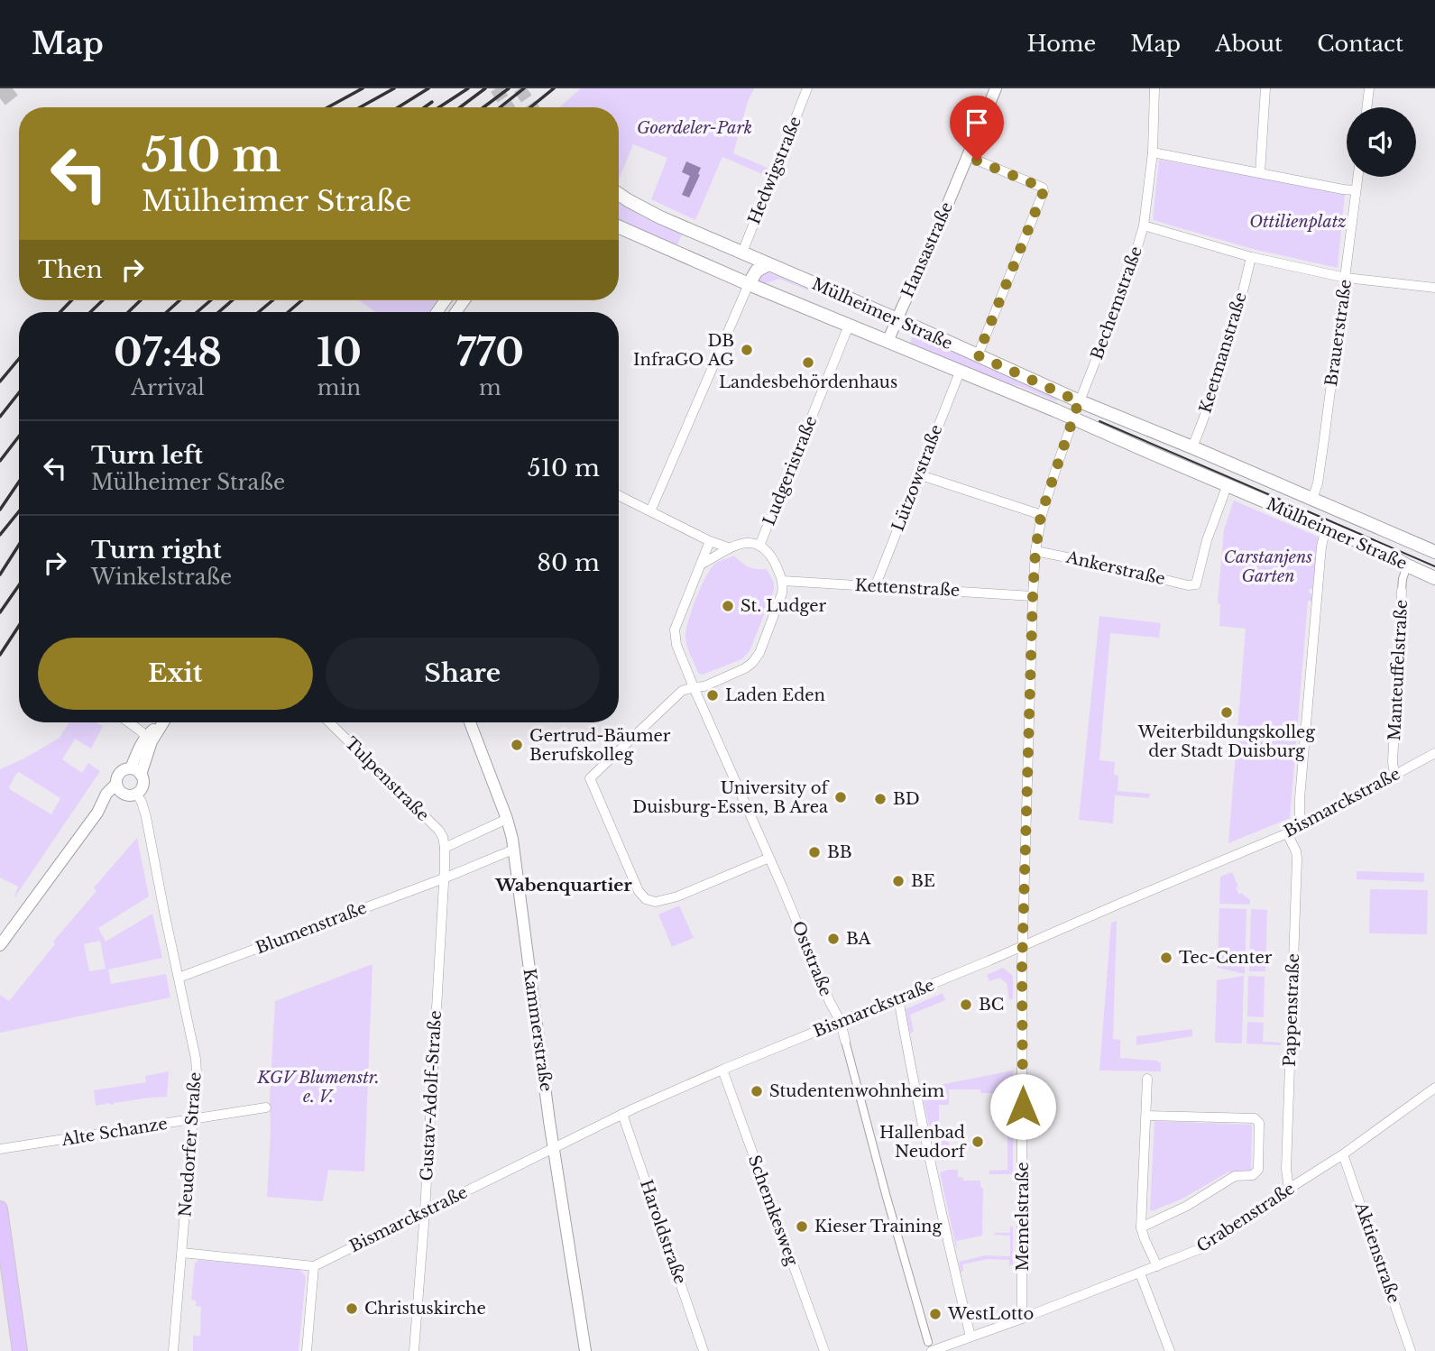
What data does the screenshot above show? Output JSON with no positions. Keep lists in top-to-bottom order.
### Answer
{
  "streets": {
    "main road": ["Mülheimer Straße"],
    "street": [
      "Hedwigstraße",
      "Hansastraße",
      "Bechemstraße",
      "Brauerstraße",
      "Keetmanstraße",
      "Ludgeristraße",
      "Lützowstraße",
      "Ankerstraße",
      "Kettenstraße",
      "Manteuffelstraße",
      "Tulpenstraße",
      "Bismarckstraße",
      "Blumenstraße",
      "Oststraße",
      "Pappenstraße",
      "Kammerstraße",
      "Gustav-Adolf-Straße",
      "Alte Schanze",
      "Neudorfer Straße",
      "Schemkesweg",
      "Memelstraße",
      "Grabenstraße",
      "Haroldstraße",
      "Aktienstraße"
    ]
  },
  "crossings": [
    ["Hedwigstraße", "Mülheimer Straße"],
    ["Hansastraße", "Mülheimer Straße"],
    ["Bechemstraße", "Mülheimer Straße"],
    ["Bechemstraße", "Memelstraße"],
    ["Mülheimer Straße", "Brauerstraße"],
    ["Mülheimer Straße", "Keetmanstraße"],
    ["Mülheimer Straße", "Ludgeristraße"],
    ["Mülheimer Straße", "Lützowstraße"],
    ["Mülheimer Straße", "Ankerstraße"],
    ["Mülheimer Straße", "Manteuffelstraße"],
    ["Mülheimer Straße", "Memelstraße"],
    ["Ludgeristraße", "Kettenstraße"],
    ["Ludgeristraße", "Oststraße"],
    ["Lützowstraße", "Kettenstraße"],
    ["Ankerstraße", "Memelstraße"],
    ["Kettenstraße", "Oststraße"],
    ["Kettenstraße", "Memelstraße"],
    ["Manteuffelstraße", "Bismarckstraße"],
    ["Bismarckstraße", "Oststraße"],
    ["Bismarckstraße", "Pappenstraße"],
    ["Bismarckstraße", "Kammerstraße"],
    ["Bismarckstraße", "Gustav-Adolf-Straße"],
    ["Bismarckstraße", "Schemkesweg"],
    ["Bismarckstraße", "Memelstraße"],
    ["Bismarckstraße", "Haroldstraße"],
    ["Blumenstraße", "Kammerstraße"],
    ["Blumenstraße", "Gustav-Adolf-Straße"],
    ["Blumenstraße", "Neudorfer Straße"],
    ["Oststraße", "Grabenstraße"],
    ["Pappenstraße", "Grabenstraße"],
    ["Alte Schanze", "Neudorfer Straße"],
    ["Memelstraße", "Grabenstraße"],
    ["Grabenstraße", "Aktienstraße"]
  ],
  "districts": ["Wabenquartier"],
  "parks": [
    "Goerdeler-Park",
    "Ottilienplatz",
    "Carstanjens Garten",
    "KGV Blumenstr. e. V."
  ],
  "places": [
    "DB InfraGO AG",
    "Landesbehördenhaus",
    "St. Ludger",
    "Laden Eden",
    "Weiterbildungskolleg der Stadt Duisburg",
    "Gertrud-Bäumer Berufskolleg",
    "University of Duisburg-Essen, B Area",
    "BD",
    "BB",
    "BE",
    "BA",
    "Tec-Center",
    "BC",
    "Studentenwohnheim",
    "Hallenbad Neudorf",
    "Kieser Training",
    "Christuskirche",
    "WestLotto"
  ],
  "page": {
    "header": "Map",
    "nav": [
      "Home",
      "Map",
      "About",
      "Contact"
    ],
    "turn": ["510 m", "Mülheimer Straße"],
    "then": "Then",
    "eta": [
      "07:48",
      "Arrival",
      "10",
      "min",
      "770",
      "m"
    ],
    "list": [
      {
        "name": "Turn left",
        "note": "Mülheimer Straße",
        "value": "510 m"
      },
      {
        "name": "Turn right",
        "note": "Winkelstraße",
        "value": "80 m"
      }
    ],
    "buttons": ["Exit", "Share"]
  }
}
